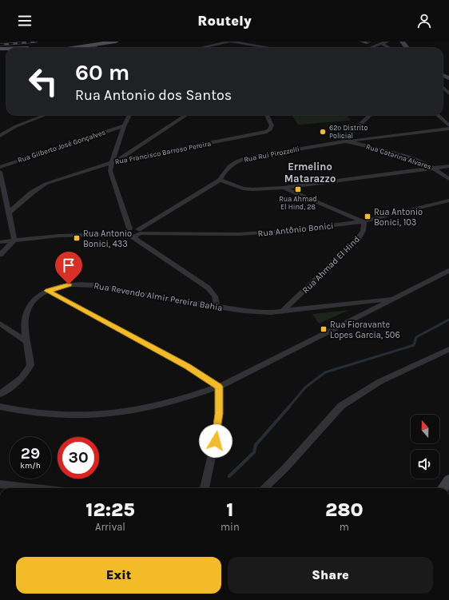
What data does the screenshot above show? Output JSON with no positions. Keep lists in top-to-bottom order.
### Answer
{
  "streets": {
    "street": [
      "Rua Gilberto José Gonçalves",
      "Rua Francisco Barroso Pereira",
      "Rua Rui Pirozzelli",
      "Rua Catarina Alvares",
      "Rua Antônio Bonici",
      "Rua Ahmad El Hind",
      "Rua Revendo Almir Pereira Bahia"
    ]
  },
  "crossings": [
    ["Rua Rui Pirozzelli", "Rua Catarina Alvares"],
    ["Rua Antônio Bonici", "Rua Ahmad El Hind"],
    ["Rua Ahmad El Hind", "Rua Revendo Almir Pereira Bahia"]
  ],
  "districts": ["Ermelino Matarazzo"],
  "places": {
    "other": ["62º Distrito Policial"],
    "transit": [
      "Rua Ahmad El Hind, 28",
      "Rua Antonio Bonici, 103",
      "Rua Antonio Bonici, 433",
      "Rua Fioravante Lopes Garcia, 506"
    ]
  },
  "north": "top",
  "page": {
    "header": "Routely",
    "turn": ["60 m", "Rua Antonio dos Santos"],
    "speed": "29 km/h",
    "limit": "30",
    "eta": [
      "12:25",
      "Arrival",
      "1",
      "min",
      "280",
      "m"
    ],
    "buttons": ["Exit", "Share"]
  }
}
